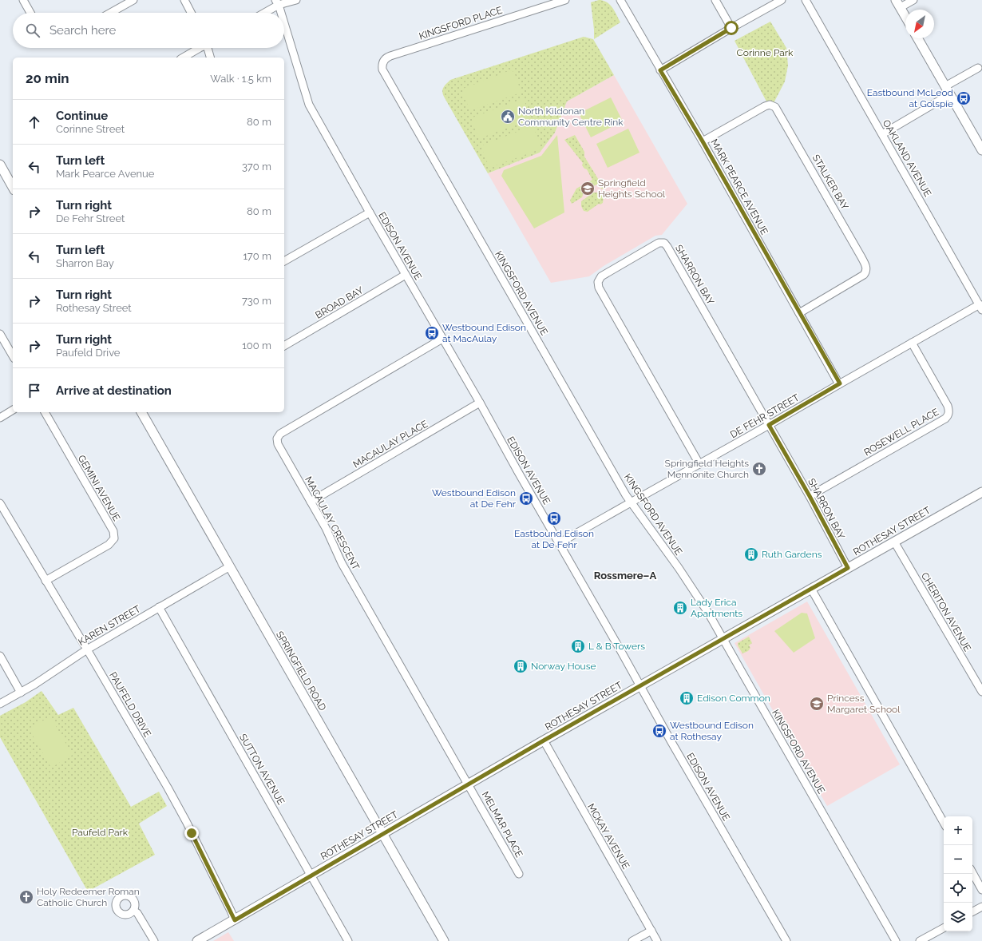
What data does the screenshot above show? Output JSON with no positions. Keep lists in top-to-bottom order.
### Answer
{
  "streets": {
    "street": [
      "KINGSFORD PLACE",
      "OAKLAND AVENUE",
      "STALKER BAY",
      "MARK PEARCE AVENUE",
      "EDISON AVENUE",
      "SHARRON BAY",
      "KINGSFORD AVENUE",
      "BROAD BAY",
      "DE FEHR STREET",
      "ROSEWELL PLACE",
      "MACAULAY PLACE",
      "GEMINI AVENUE",
      "MACAULAY CRESCENT",
      "ROTHESAY STREET",
      "CHERITON AVENUE",
      "KAREN STREET",
      "SPRINGFIELD ROAD",
      "PAUFELD DRIVE",
      "SUTTON AVENUE",
      "MELMAR PLACE",
      "MCKAY AVENUE"
    ]
  },
  "crossings": [
    ["KINGSFORD PLACE", "KINGSFORD AVENUE"],
    ["OAKLAND AVENUE", "DE FEHR STREET"],
    ["STALKER BAY", "MARK PEARCE AVENUE"],
    ["MARK PEARCE AVENUE", "DE FEHR STREET"],
    ["EDISON AVENUE", "BROAD BAY"],
    ["EDISON AVENUE", "DE FEHR STREET"],
    ["EDISON AVENUE", "MACAULAY PLACE"],
    ["EDISON AVENUE", "MACAULAY CRESCENT"],
    ["EDISON AVENUE", "ROTHESAY STREET"],
    ["SHARRON BAY", "DE FEHR STREET"],
    ["SHARRON BAY", "ROSEWELL PLACE"],
    ["SHARRON BAY", "ROTHESAY STREET"],
    ["KINGSFORD AVENUE", "DE FEHR STREET"],
    ["KINGSFORD AVENUE", "ROTHESAY STREET"],
    ["DE FEHR STREET", "ROSEWELL PLACE"],
    ["MACAULAY PLACE", "MACAULAY CRESCENT"],
    ["GEMINI AVENUE", "PAUFELD DRIVE"],
    ["MACAULAY CRESCENT", "ROTHESAY STREET"],
    ["MACAULAY CRESCENT", "MELMAR PLACE"],
    ["ROTHESAY STREET", "CHERITON AVENUE"],
    ["ROTHESAY STREET", "SPRINGFIELD ROAD"],
    ["ROTHESAY STREET", "PAUFELD DRIVE"],
    ["ROTHESAY STREET", "SUTTON AVENUE"],
    ["ROTHESAY STREET", "MELMAR PLACE"],
    ["ROTHESAY STREET", "MCKAY AVENUE"],
    ["KAREN STREET", "SPRINGFIELD ROAD"],
    ["KAREN STREET", "PAUFELD DRIVE"],
    ["KAREN STREET", "SUTTON AVENUE"]
  ],
  "districts": ["Rossmere–A"],
  "parks": ["Corinne Park", "Paufeld Park"],
  "places": {
    "bus stop": [
      "Eastbound McLeod at Golspie",
      "Westbound Edison at MacAulay",
      "Westbound Edison at De Fehr",
      "Eastbound Edison at De Fehr",
      "Westbound Edison at Rothesay"
    ],
    "public building": ["North Kildonan Community Centre Rink"],
    "school or university": ["Springfield Heights School", "Princess Margaret School"],
    "church": ["Springfield Heights Mennonite Church", "Holy Redeemer Roman Catholic Church"],
    "building": [
      "Ruth Gardens",
      "Lady Erica Apartments",
      "L & B Towers",
      "Norway House",
      "Edison Common"
    ]
  },
  "north": "bottom left",
  "page": {
    "search": "Search here",
    "heading": ["20 min", "Walk · 1.5 km"],
    "list": [
      ["Continue", "Corinne Street", "80 m"],
      ["Turn left", "Mark Pearce Avenue", "370 m"],
      ["Turn right", "De Fehr Street", "80 m"],
      ["Turn left", "Sharron Bay", "170 m"],
      ["Turn right", "Rothesay Street", "730 m"],
      ["Turn right", "Paufeld Drive", "100 m"],
      "Arrive at destination"
    ],
    "map_buttons": ["+", "−"]
  }
}
